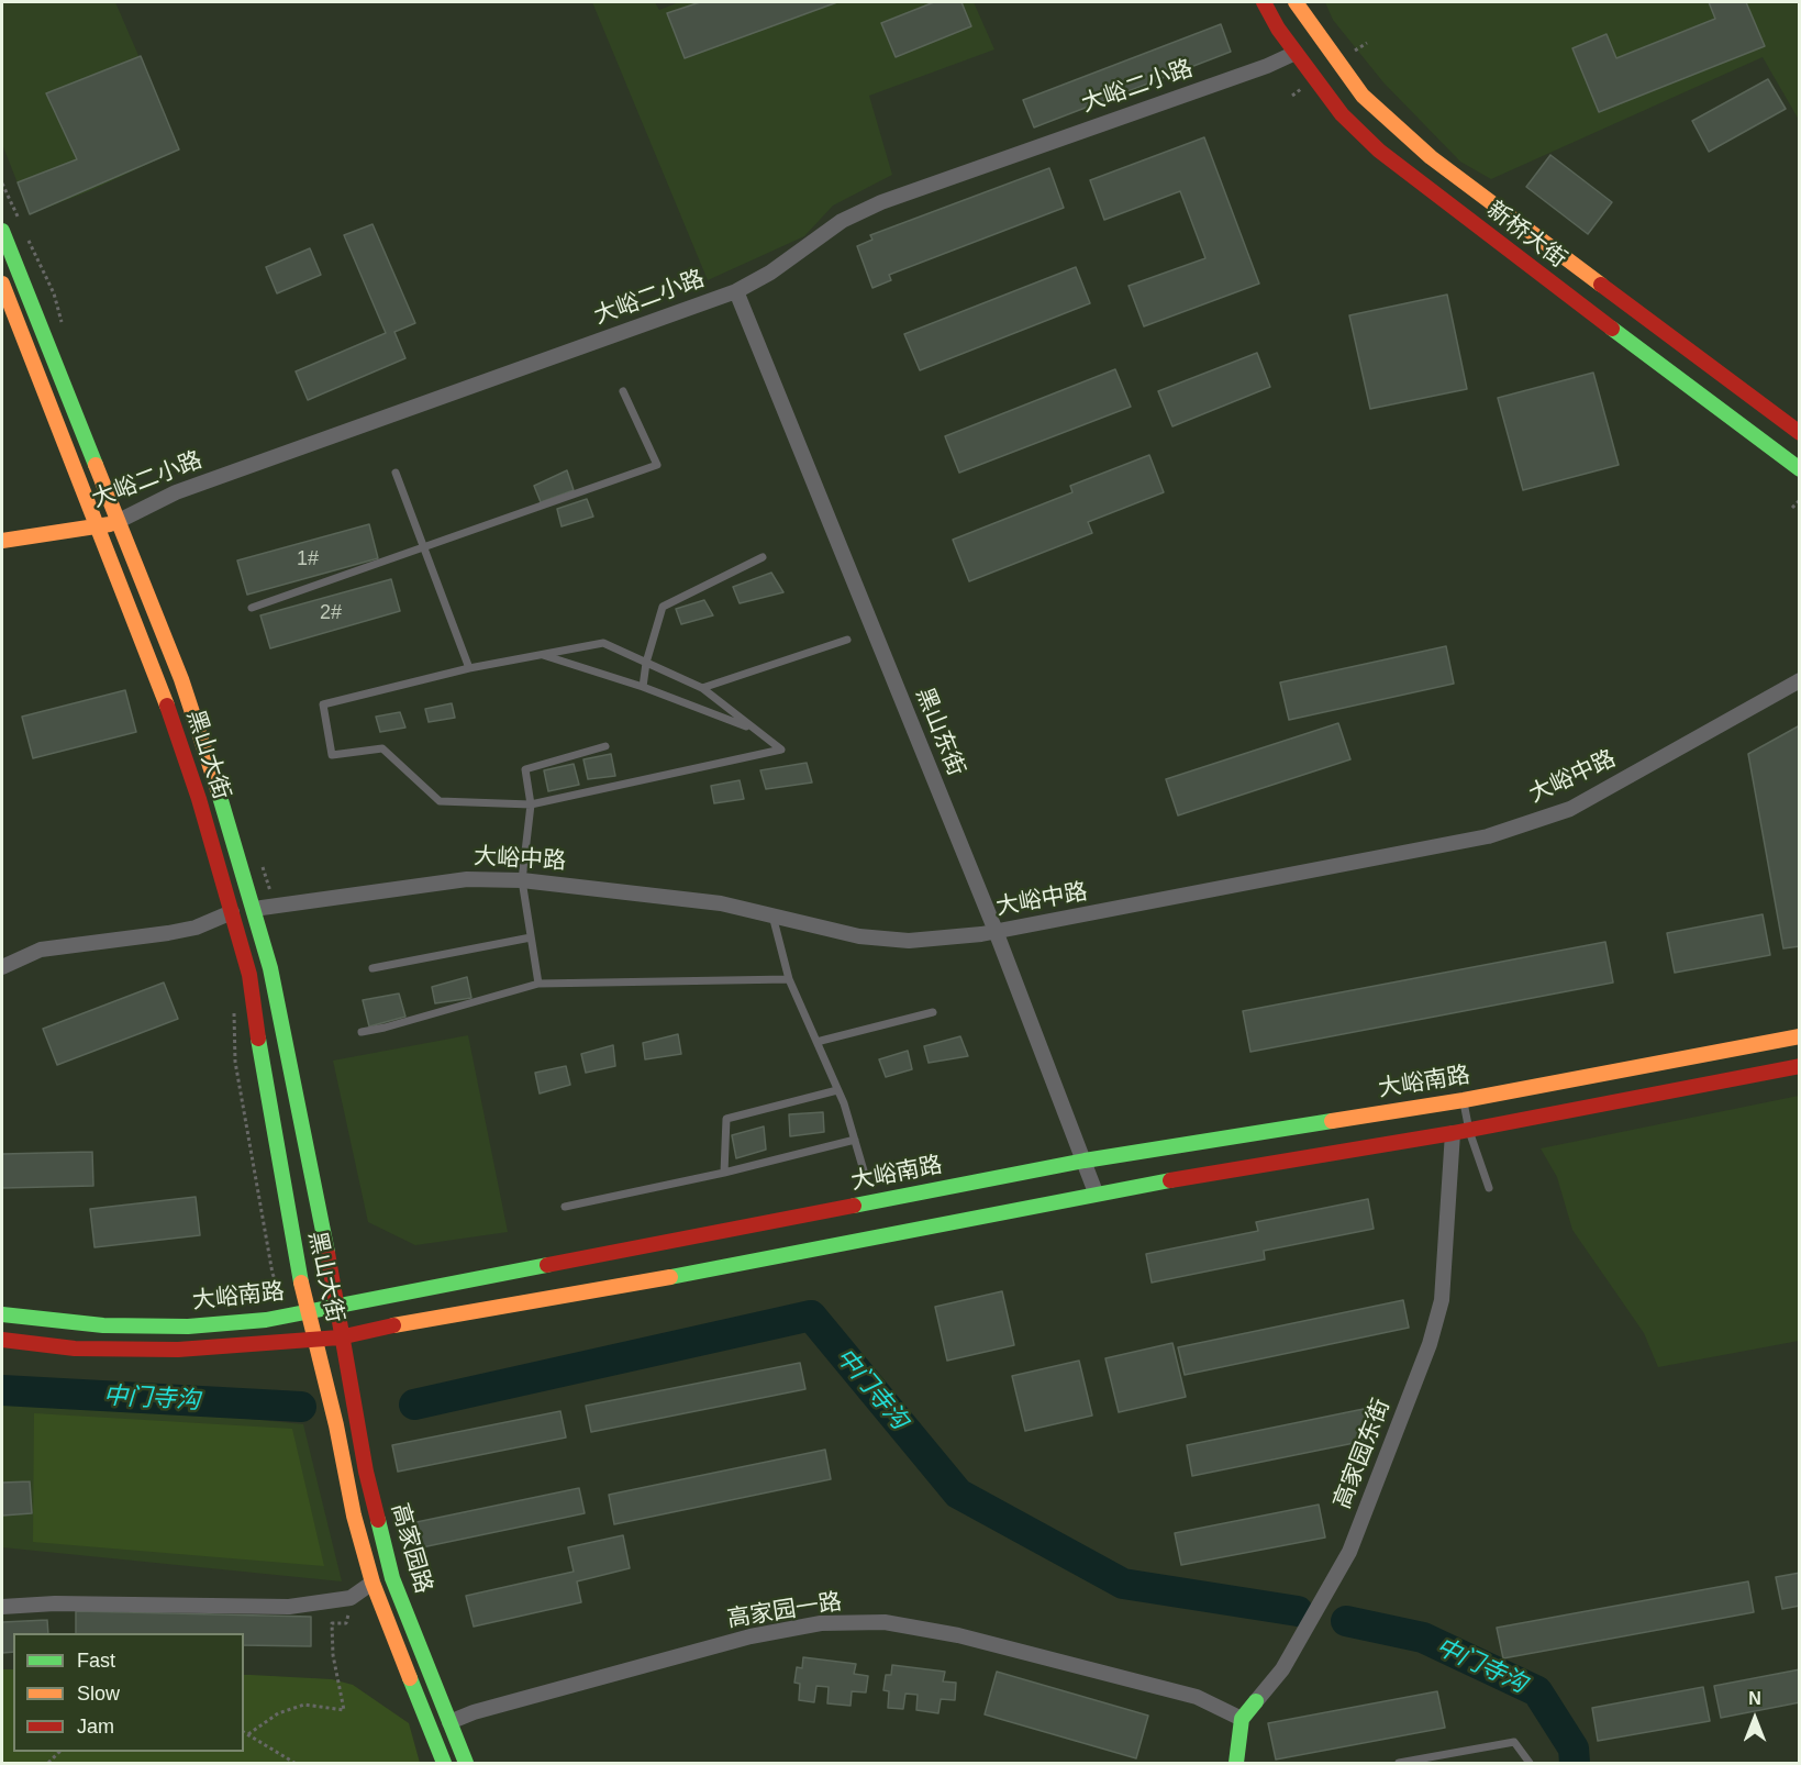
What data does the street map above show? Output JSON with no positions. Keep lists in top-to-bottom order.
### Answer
{
  "streets": {
    "main road": [
      "大峪二小路",
      "新桥大街",
      "黑山大街",
      "大峪南路",
      "高家园东街",
      "高家园路"
    ],
    "street": ["黑山东街", "大峪中路", "高家园一路"]
  },
  "crossings": [
    ["大峪二小路", "新桥大街"],
    ["大峪二小路", "黑山东街"],
    ["大峪二小路", "黑山大街"],
    ["黑山东街", "大峪中路"],
    ["黑山东街", "大峪南路"],
    ["黑山大街", "大峪中路"],
    ["黑山大街", "大峪南路"],
    ["黑山大街", "高家园路"],
    ["大峪南路", "高家园东街"],
    ["大峪南路", "高家园路"],
    ["高家园东街", "高家园一路"],
    ["高家园路", "高家园一路"]
  ],
  "water": ["中门寺沟"],
  "house_numbers": ["1#", "2#"],
  "legend": ["Fast", "Slow", "Jam"],
  "north": "top"
}
